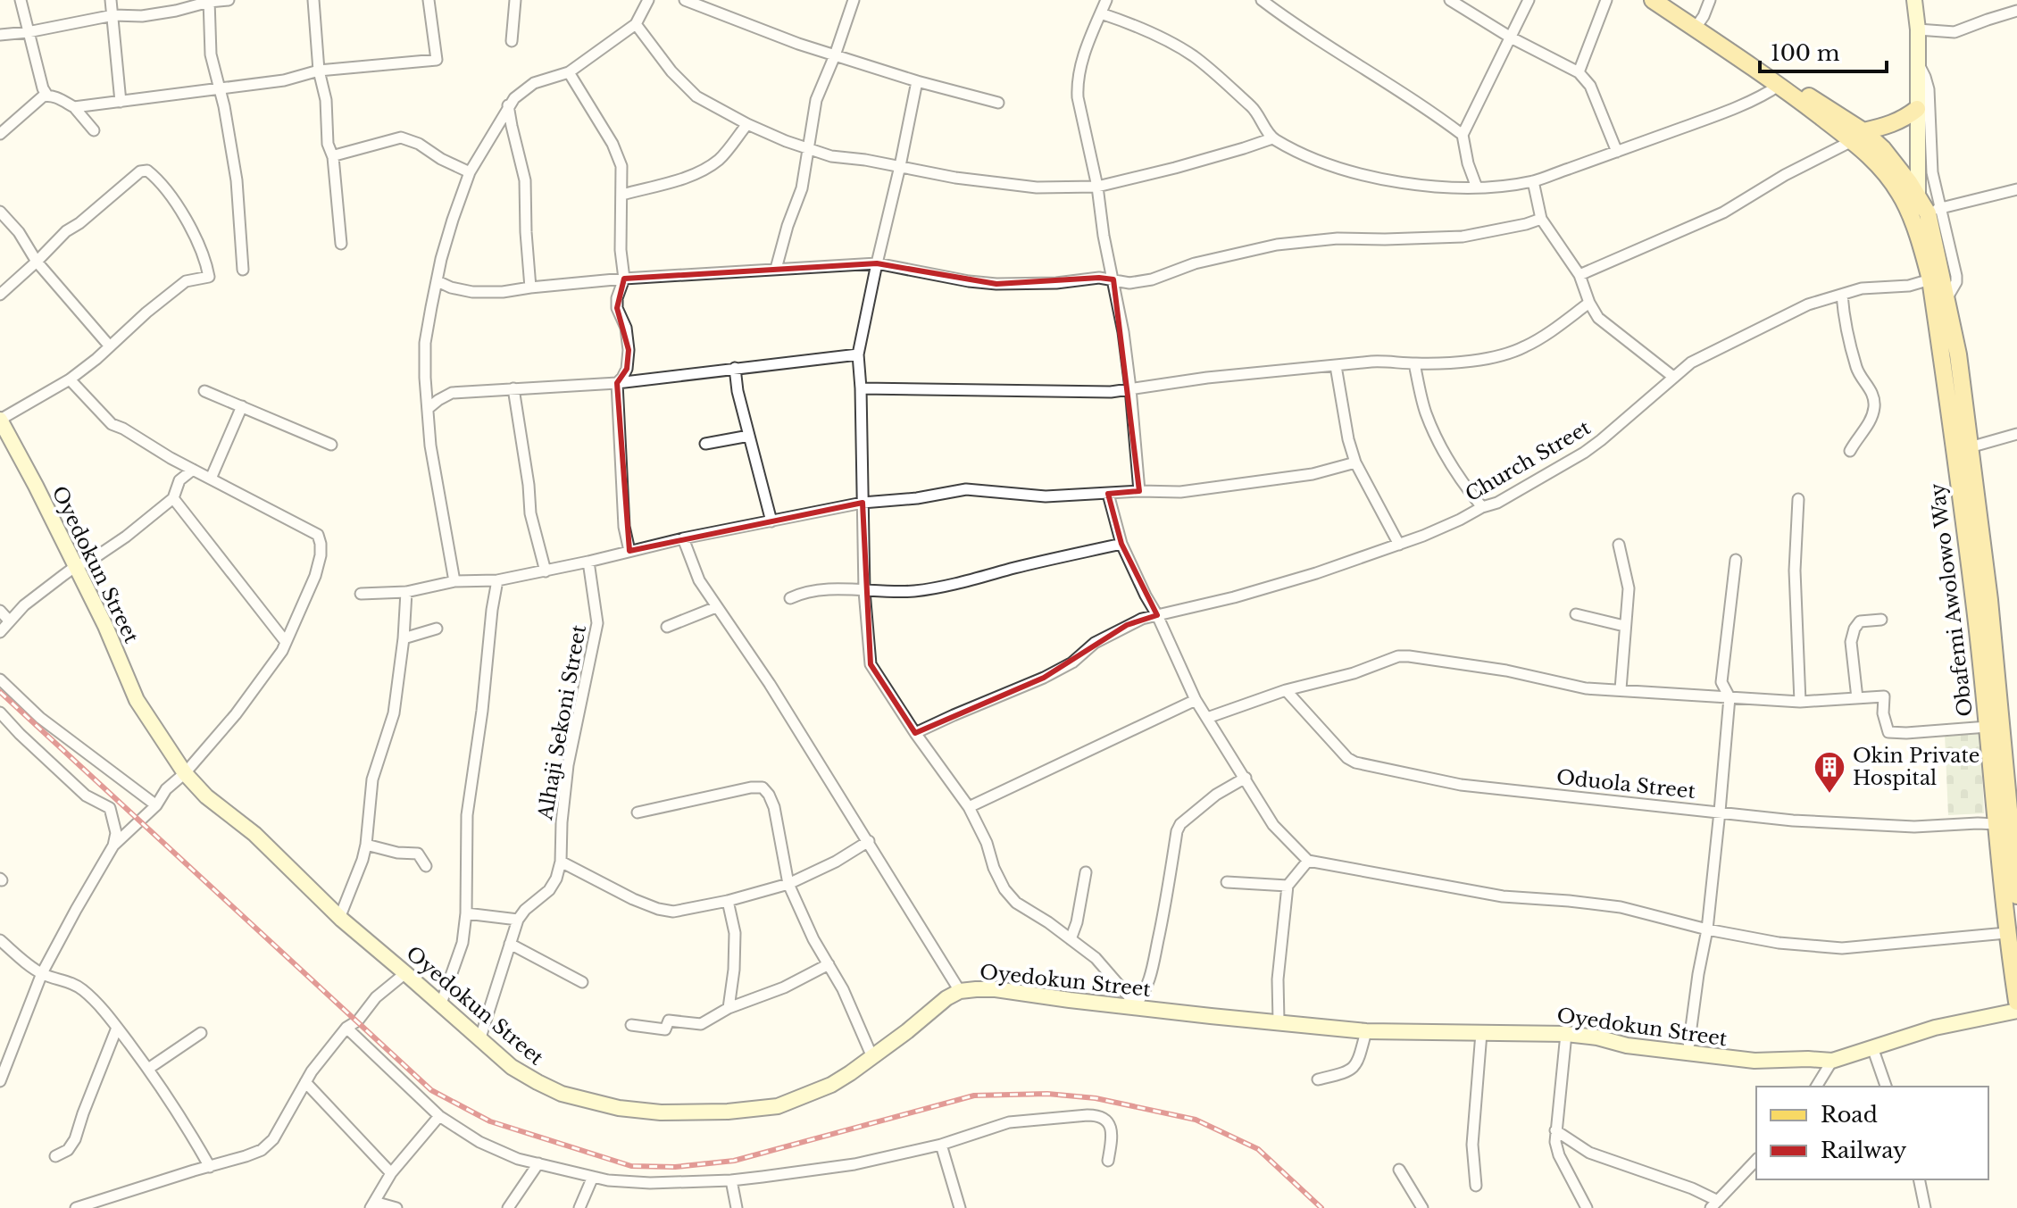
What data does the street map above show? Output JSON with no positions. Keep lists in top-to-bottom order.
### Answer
{
  "streets": {
    "main road": ["Obafemi Awolowo Way"],
    "street": [
      "Church Street",
      "Oyedokun Street",
      "Alhaji Sekoni Street",
      "Oduola Street"
    ]
  },
  "crossings": [
    ["Church Street", "Obafemi Awolowo Way"],
    ["Oyedokun Street", "Alhaji Sekoni Street"],
    ["Obafemi Awolowo Way", "Oduola Street"]
  ],
  "places": {
    "building": ["Okin Private Hospital"]
  },
  "legend": ["Road", "Railway"],
  "scale_bar": "100 m"
}
